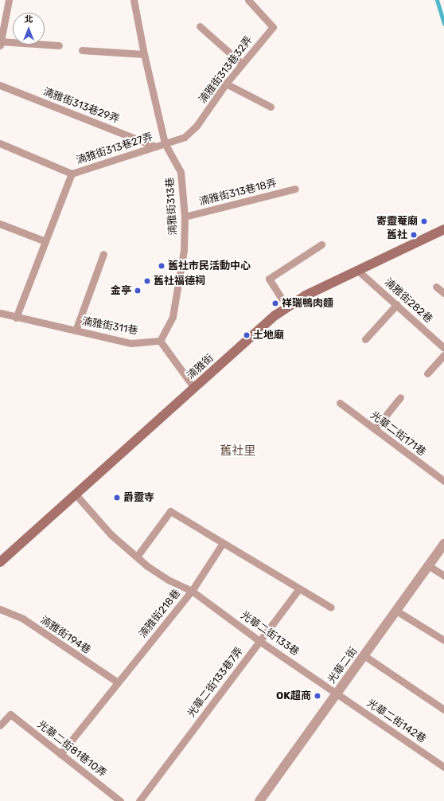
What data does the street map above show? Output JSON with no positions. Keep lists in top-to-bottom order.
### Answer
{
  "streets": {
    "street": ["湳雅街", "光華二街"],
    "lane": [
      "湳雅街313巷32弄",
      "湳雅街313巷29弄",
      "湳雅街313巷27弄",
      "湳雅街313巷18弄",
      "湳雅街313巷",
      "湳雅街282巷",
      "湳雅街311巷",
      "光華二街171巷",
      "湳雅街218巷",
      "光華二街133巷",
      "湳雅街194巷",
      "光華二街133巷7弄",
      "光華二街142巷",
      "光華二街81巷10弄"
    ]
  },
  "crossings": [
    ["湳雅街313巷32弄", "湳雅街313巷27弄"],
    ["湳雅街313巷32弄", "湳雅街313巷"],
    ["湳雅街313巷29弄", "湳雅街313巷27弄"],
    ["湳雅街313巷27弄", "湳雅街313巷"],
    ["湳雅街313巷18弄", "湳雅街313巷"],
    ["湳雅街313巷", "湳雅街311巷"],
    ["湳雅街282巷", "湳雅街"],
    ["湳雅街", "湳雅街218巷"],
    ["湳雅街218巷", "光華二街133巷"],
    ["湳雅街218巷", "湳雅街194巷"],
    ["湳雅街218巷", "光華二街81巷10弄"],
    ["光華二街133巷", "光華二街"],
    ["光華二街133巷", "光華二街133巷7弄"],
    ["光華二街133巷", "光華二街142巷"],
    ["光華二街", "光華二街142巷"]
  ],
  "districts": ["舊社里"],
  "places": [
    "寄靈菴廟",
    "舊社",
    "舊社市民活動中心",
    "舊社福德祠",
    "金亭",
    "祥瑞鴨肉麵",
    "土地廟",
    "爵靈寺",
    "OK超商"
  ],
  "north": "top"
}
